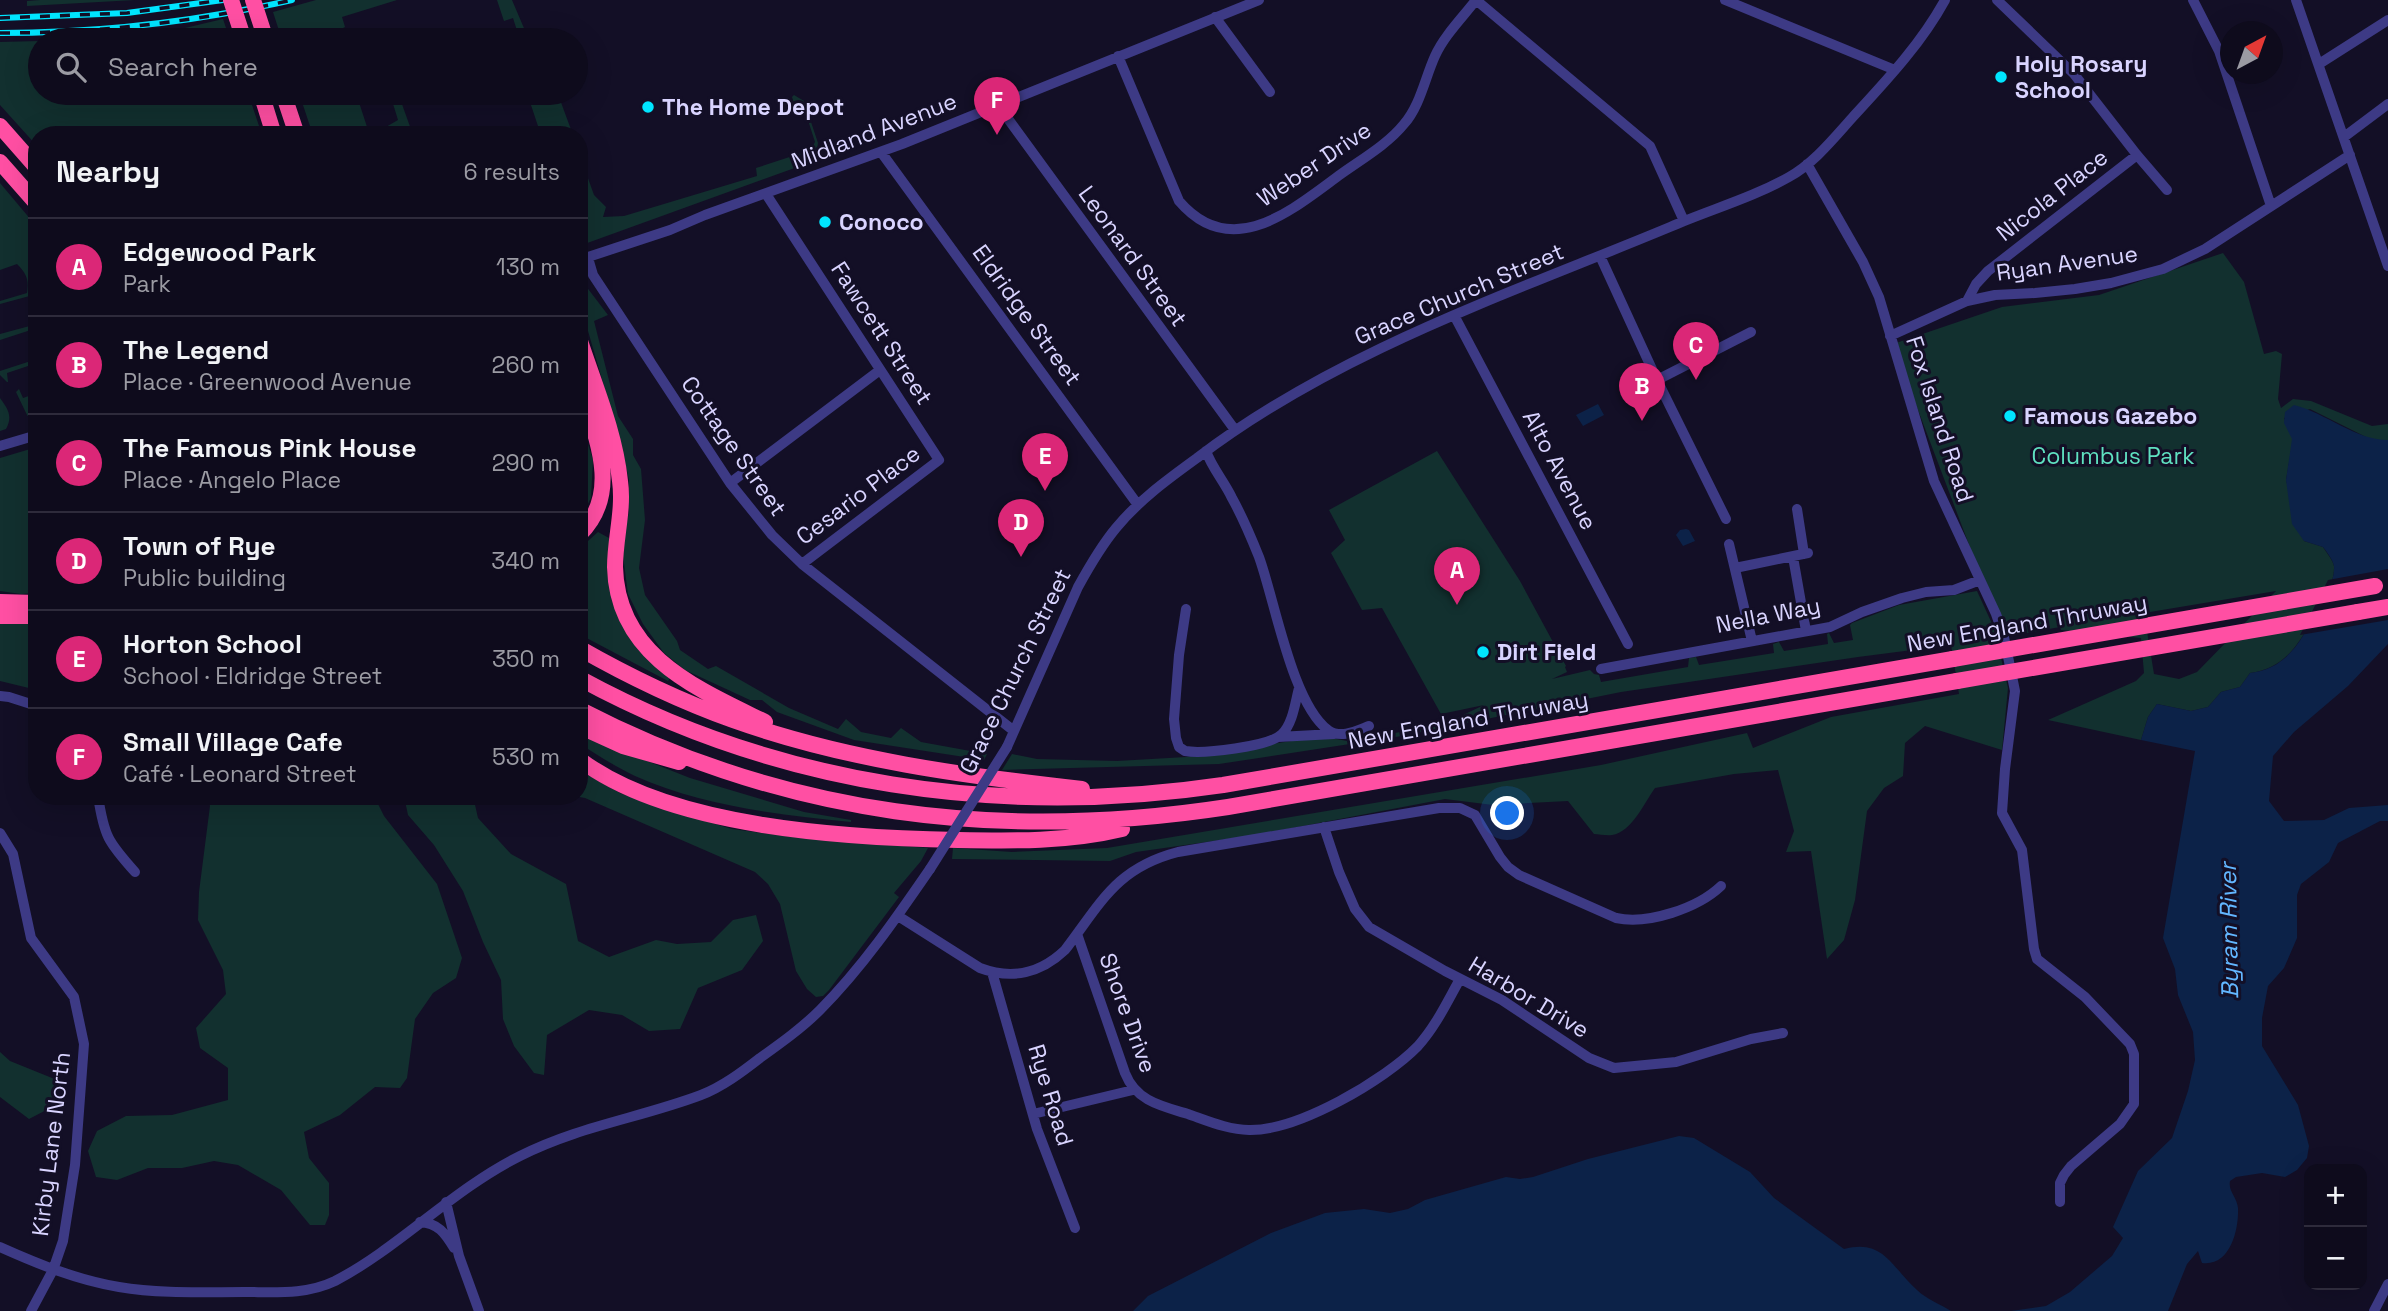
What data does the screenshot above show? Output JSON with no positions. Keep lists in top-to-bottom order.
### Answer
{
  "streets": {
    "highway": ["New England Thruway"],
    "street": [
      "Midland Avenue",
      "Weber Drive",
      "Nicola Place",
      "Leonard Street",
      "Ryan Avenue",
      "Grace Church Street",
      "Eldridge Street",
      "Fawcett Street",
      "Fox Island Road",
      "Cottage Street",
      "Alto Avenue",
      "Cesario Place",
      "Nella Way",
      "Harbor Drive",
      "Shore Drive",
      "Rye Road",
      "Kirby Lane North"
    ]
  },
  "crossings": [
    ["Midland Avenue", "Weber Drive"],
    ["Midland Avenue", "Leonard Street"],
    ["Midland Avenue", "Eldridge Street"],
    ["Midland Avenue", "Fawcett Street"],
    ["Nicola Place", "Ryan Avenue"],
    ["Leonard Street", "Grace Church Street"],
    ["Ryan Avenue", "Fox Island Road"],
    ["Grace Church Street", "Eldridge Street"],
    ["Grace Church Street", "Fox Island Road"],
    ["Grace Church Street", "Cottage Street"],
    ["Grace Church Street", "Alto Avenue"],
    ["Grace Church Street", "Kirby Lane North"],
    ["Fawcett Street", "Cesario Place"],
    ["Fox Island Road", "Nella Way"],
    ["Cottage Street", "Cesario Place"],
    ["Harbor Drive", "Shore Drive"]
  ],
  "water": ["Byram River"],
  "parks": ["Columbus Park"],
  "places": [
    "Holy Rosary School",
    "The Home Depot",
    "Conoco",
    "Famous Gazebo",
    "Dirt Field"
  ],
  "north": "top right",
  "page": {
    "search": "Search here",
    "pins": [
      "F",
      "C",
      "B",
      "E",
      "D",
      "A"
    ],
    "heading": ["Nearby", "6 results"],
    "list": [
      {
        "mark": "A",
        "name": "Edgewood Park",
        "note": "Park",
        "value": "130 m"
      },
      {
        "mark": "B",
        "name": "The Legend",
        "note": "Place · Greenwood Avenue",
        "value": "260 m"
      },
      {
        "mark": "C",
        "name": "The Famous Pink House",
        "note": "Place · Angelo Place",
        "value": "290 m"
      },
      {
        "mark": "D",
        "name": "Town of Rye",
        "note": "Public building",
        "value": "340 m"
      },
      {
        "mark": "E",
        "name": "Horton School",
        "note": "School · Eldridge Street",
        "value": "350 m"
      },
      {
        "mark": "F",
        "name": "Small Village Cafe",
        "note": "Café · Leonard Street",
        "value": "530 m"
      }
    ],
    "map_buttons": ["+", "−"]
  }
}
